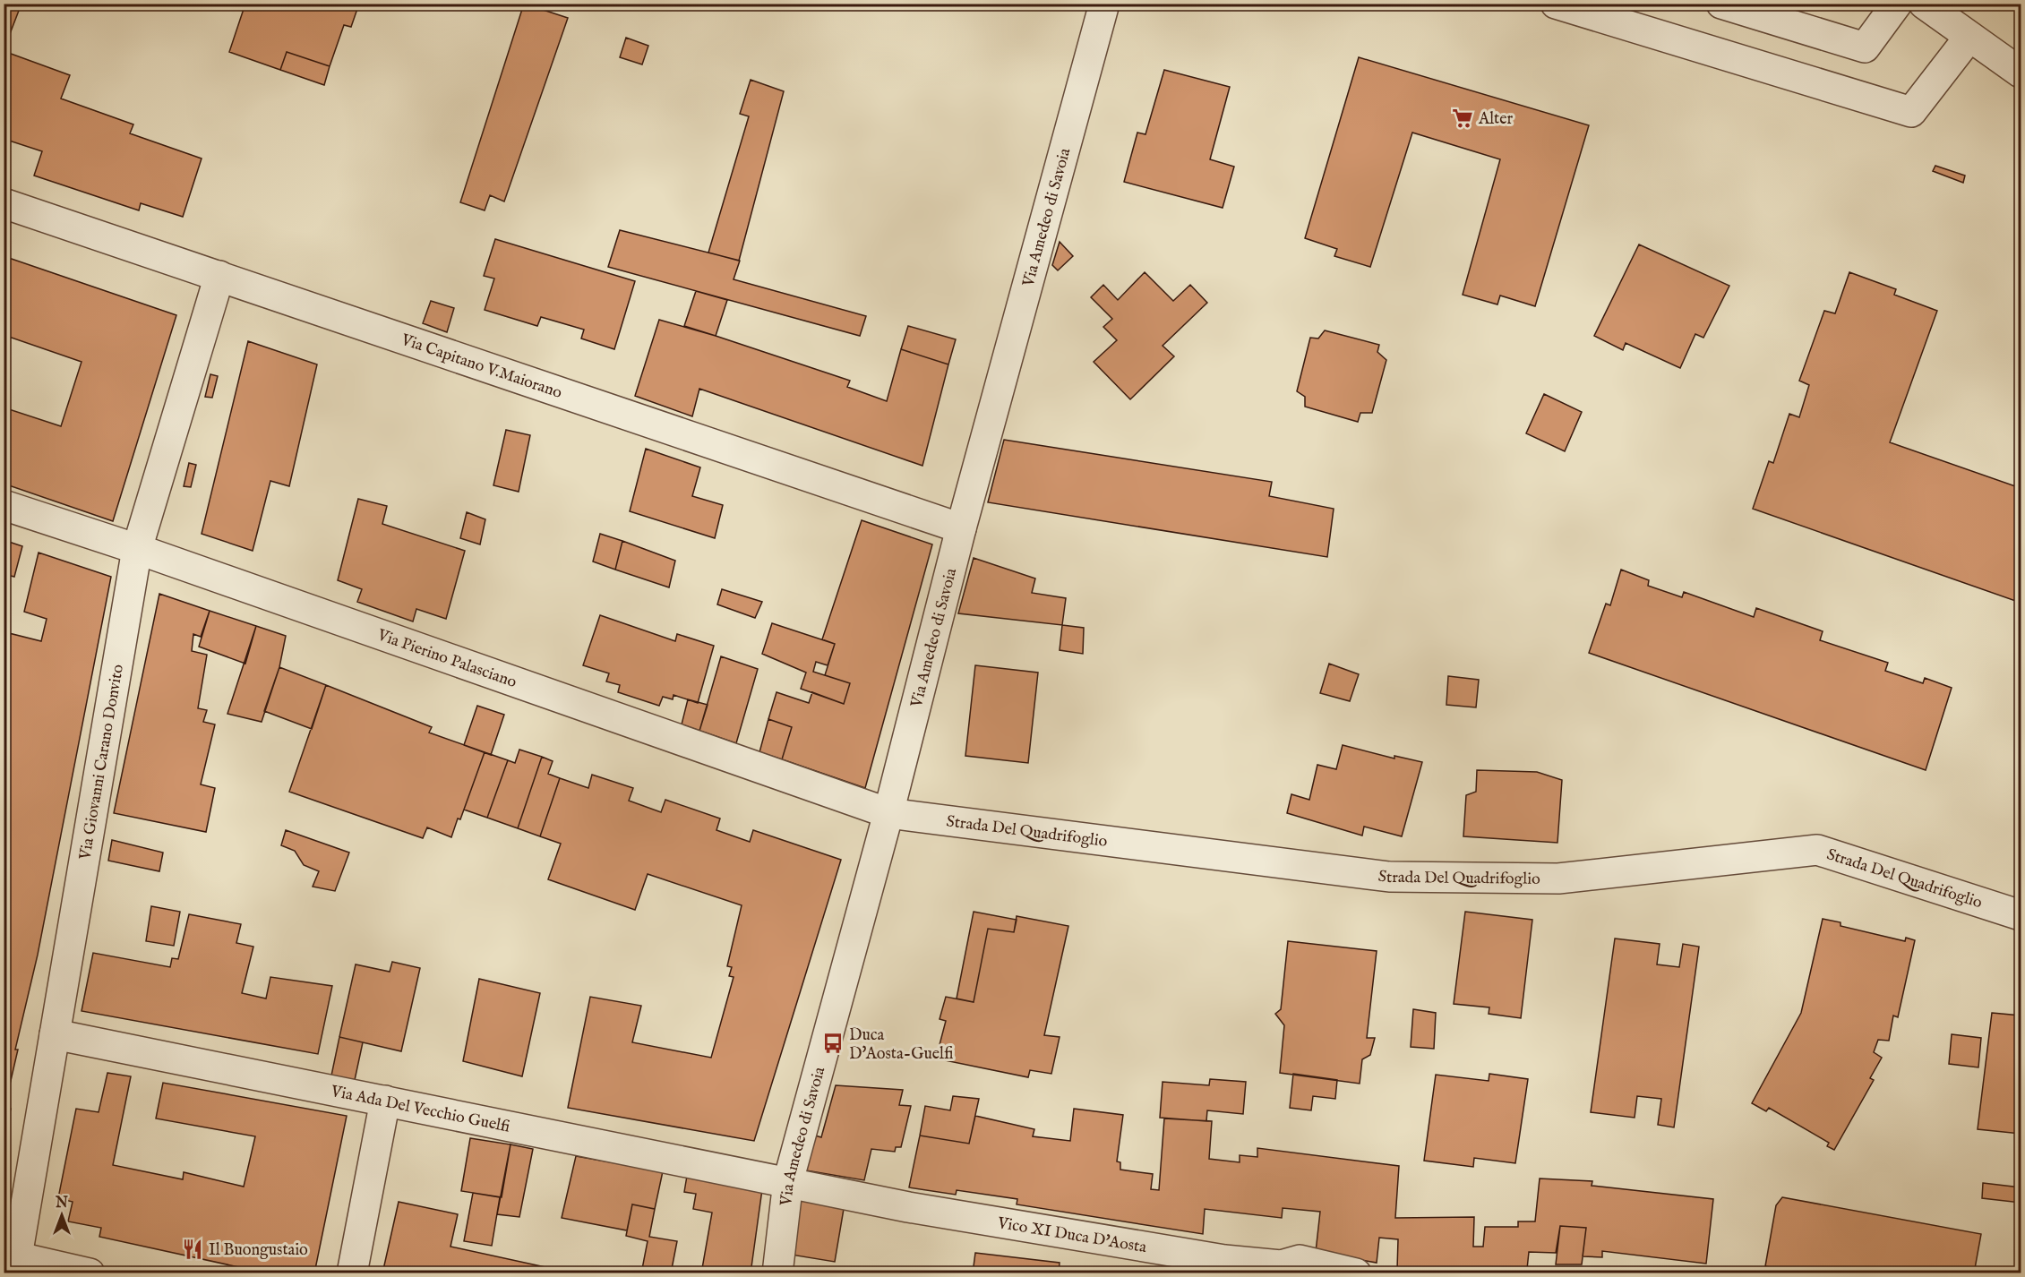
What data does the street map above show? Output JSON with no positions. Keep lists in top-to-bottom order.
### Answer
{
  "streets": {
    "street": [
      "Via Amedeo di Savoia",
      "Via Capitano V.Maiorano",
      "Via Pierino Palasciano",
      "Via Giovanni Carano Donvito",
      "Strada Del Quadrifoglio",
      "Via Ada Del Vecchio Guelfi",
      "Vico XI Duca D'Aosta"
    ]
  },
  "crossings": [
    ["Via Amedeo di Savoia", "Via Capitano V.Maiorano"],
    ["Via Amedeo di Savoia", "Via Pierino Palasciano"],
    ["Via Amedeo di Savoia", "Strada Del Quadrifoglio"],
    ["Via Amedeo di Savoia", "Via Ada Del Vecchio Guelfi"],
    ["Via Amedeo di Savoia", "Vico XI Duca D'Aosta"],
    ["Via Capitano V.Maiorano", "Via Giovanni Carano Donvito"],
    ["Via Pierino Palasciano", "Via Giovanni Carano Donvito"],
    ["Via Pierino Palasciano", "Strada Del Quadrifoglio"],
    ["Via Giovanni Carano Donvito", "Via Ada Del Vecchio Guelfi"],
    ["Via Ada Del Vecchio Guelfi", "Vico XI Duca D'Aosta"]
  ],
  "places": {
    "supermarket": ["Alter"],
    "bus stop": ["Duca D'Aosta-Guelfi"],
    "restaurant": ["Il Buongustaio"]
  },
  "north": "top"
}
